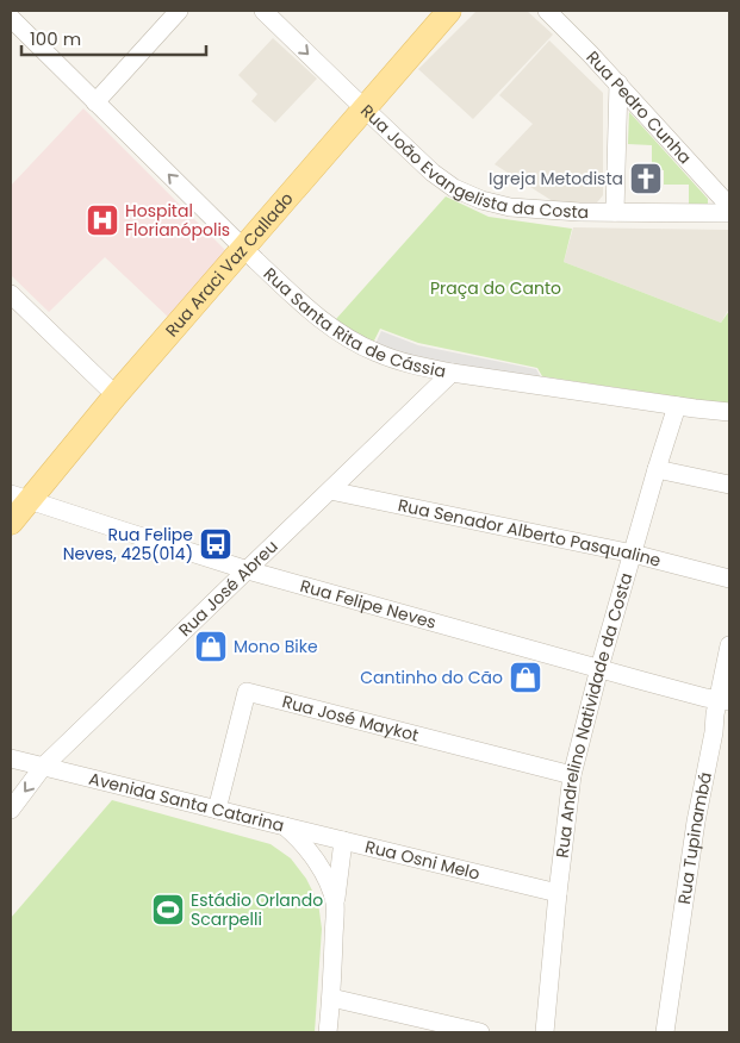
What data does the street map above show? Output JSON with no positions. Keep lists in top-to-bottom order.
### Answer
{
  "streets": {
    "main road": ["Rua Araci Vaz Callado"],
    "street": [
      "Rua Pedro Cunha",
      "Rua João Evangelista da Costa",
      "Rua Santa Rita de Cássia",
      "Rua Senador Alberto Pasqualine",
      "Rua José Abreu",
      "Rua Felipe Neves",
      "Rua Andrelino Natividade da Costa",
      "Rua José Maykot",
      "Avenida Santa Catarina",
      "Rua Tupinambá",
      "Rua Osni Melo"
    ]
  },
  "crossings": [
    ["Rua João Evangelista da Costa", "Rua Araci Vaz Callado"],
    ["Rua Araci Vaz Callado", "Rua Santa Rita de Cássia"],
    ["Rua Araci Vaz Callado", "Rua Felipe Neves"],
    ["Rua Santa Rita de Cássia", "Rua José Abreu"],
    ["Rua Santa Rita de Cássia", "Rua Andrelino Natividade da Costa"],
    ["Rua Senador Alberto Pasqualine", "Rua José Abreu"],
    ["Rua Senador Alberto Pasqualine", "Rua Andrelino Natividade da Costa"],
    ["Rua José Abreu", "Rua Felipe Neves"],
    ["Rua José Abreu", "Avenida Santa Catarina"],
    ["Rua Felipe Neves", "Rua Andrelino Natividade da Costa"],
    ["Rua Felipe Neves", "Rua Tupinambá"],
    ["Rua Andrelino Natividade da Costa", "Rua José Maykot"],
    ["Rua Andrelino Natividade da Costa", "Rua Osni Melo"],
    ["Rua José Maykot", "Avenida Santa Catarina"],
    ["Avenida Santa Catarina", "Rua Osni Melo"]
  ],
  "parks": ["Praça do Canto"],
  "places": {
    "church": ["Igreja Metodista"],
    "hospital": ["Hospital Florianópolis"],
    "bus stop": ["Rua Felipe Neves, 425(014)"],
    "shop": ["Mono Bike", "Cantinho do Cão"],
    "sports": ["Estádio Orlando Scarpelli"]
  },
  "scale_bar": "100 m"
}
